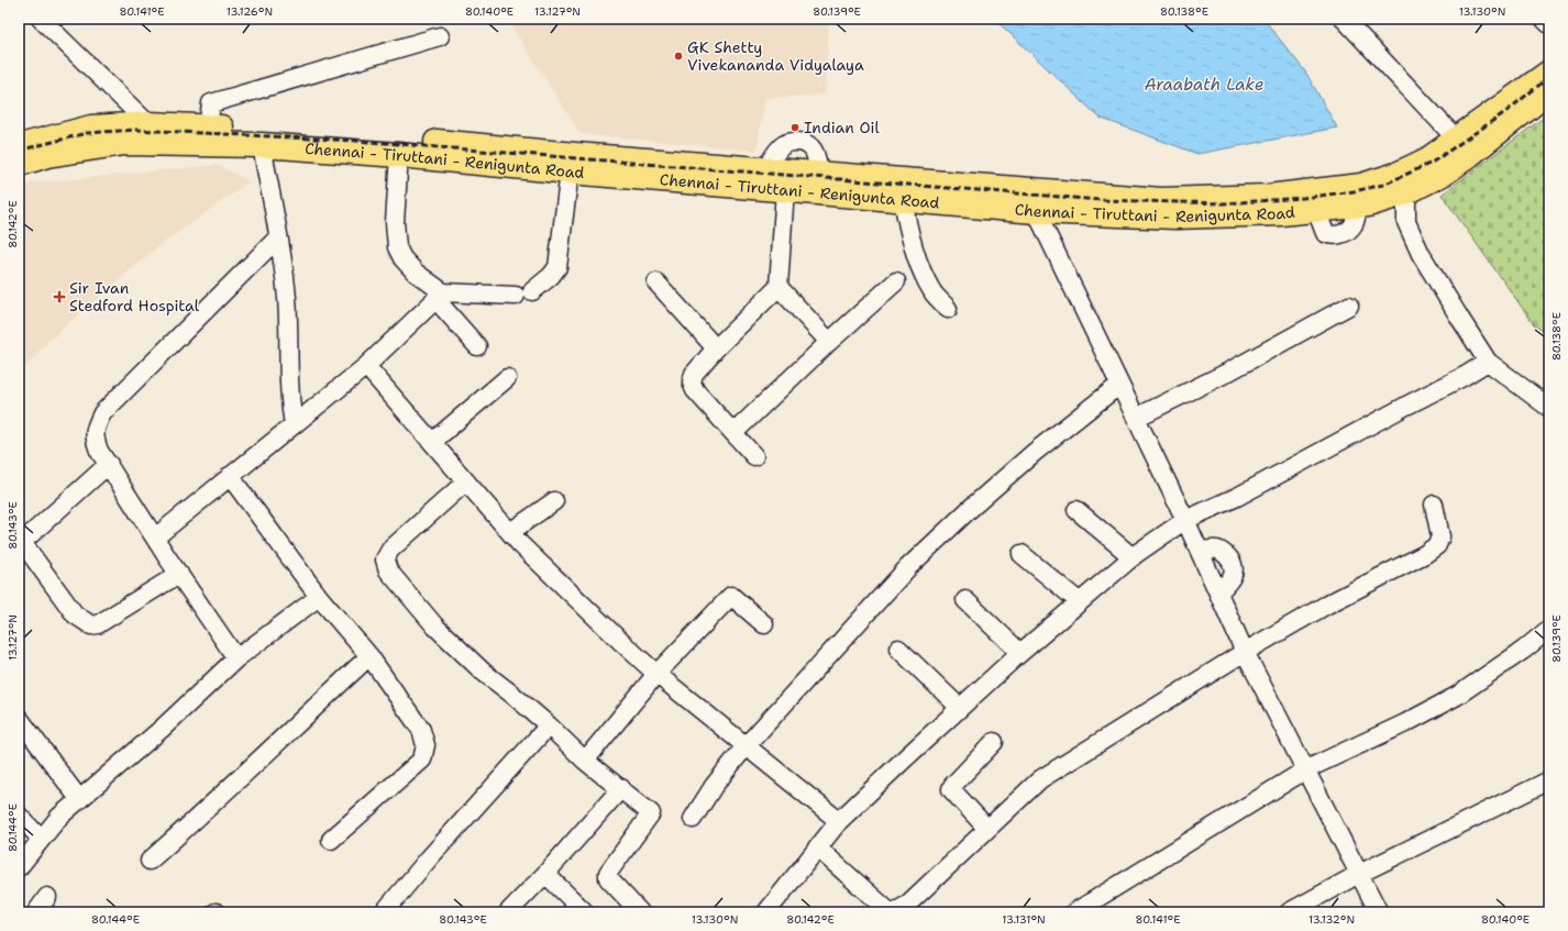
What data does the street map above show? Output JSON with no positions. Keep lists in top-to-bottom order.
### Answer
{
  "streets": {
    "highway": ["Chennai - Tiruttani - Renigunta Road"]
  },
  "water": ["Araabath Lake"],
  "places": {
    "other": ["GK Shetty Vivekananda Vidyalaya", "Indian Oil"],
    "health": ["Sir Ivan Stedford Hospital"]
  },
  "coordinates": [
    "80.141°E",
    "13.126°N",
    "80.140°E",
    "13.127°N",
    "80.139°E",
    "80.138°E",
    "13.130°N",
    "80.142°E",
    "80.143°E",
    "80.144°E",
    "13.131°N",
    "13.132°N"
  ]
}
